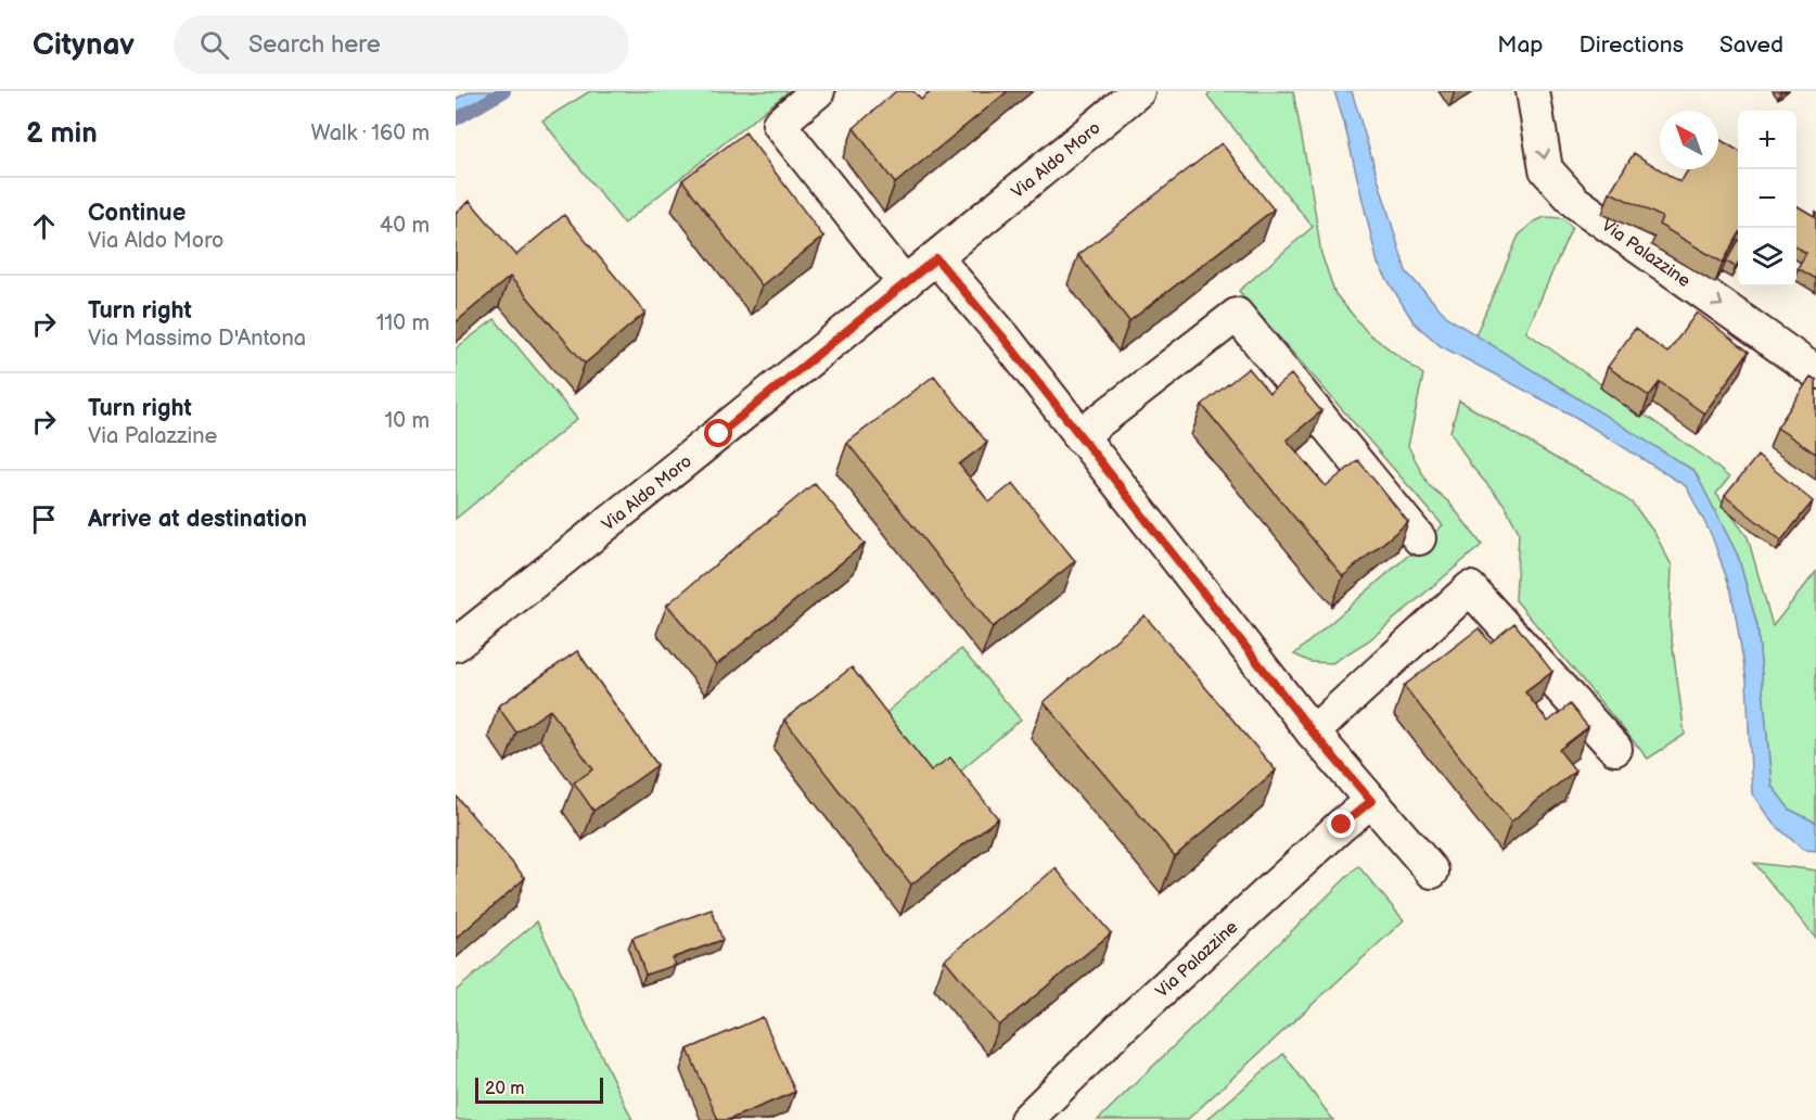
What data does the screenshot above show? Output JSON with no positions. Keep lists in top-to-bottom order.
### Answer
{
  "streets": {
    "street": ["Via Aldo Moro", "Via Palazzine"]
  },
  "one_way": ["Via Palazzine"],
  "scale_bar": "20 m",
  "north": "top left",
  "page": {
    "header": "Citynav",
    "search": "Search here",
    "nav": ["Map", "Directions", "Saved"],
    "heading": ["2 min", "Walk · 160 m"],
    "map_buttons": ["+", "−"],
    "list": [
      ["Continue", "Via Aldo Moro", "40 m"],
      ["Turn right", "Via Massimo D'Antona", "110 m"],
      ["Turn right", "Via Palazzine", "10 m"],
      "Arrive at destination"
    ],
    "scale": "20 m"
  }
}
